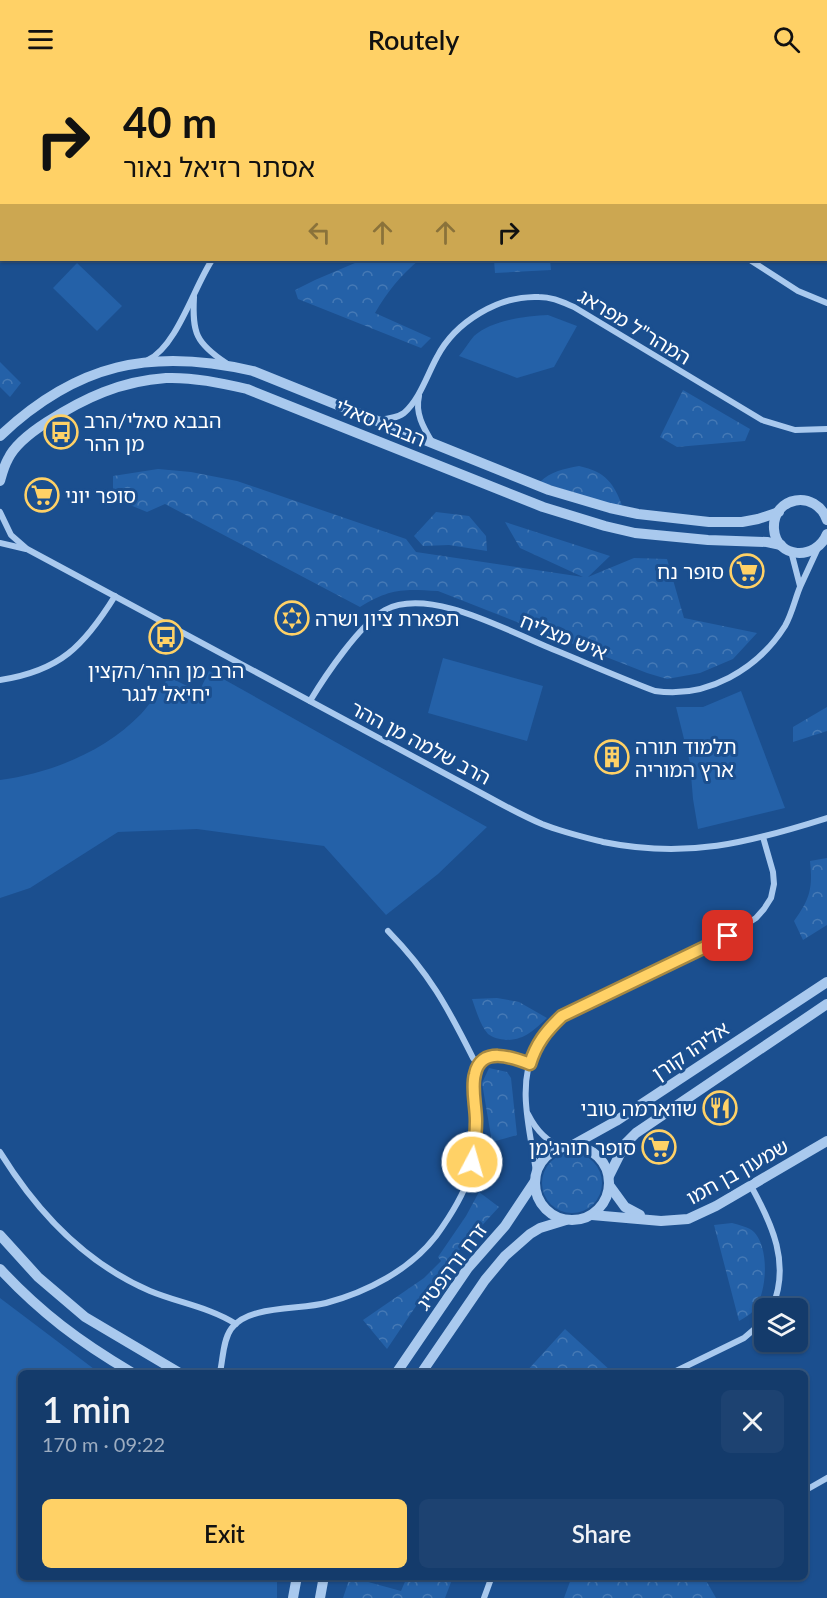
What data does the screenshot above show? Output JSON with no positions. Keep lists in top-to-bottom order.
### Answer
{
  "streets": {
    "street": [
      "המהר\"ל מפראג",
      "הבבא סאלי",
      "איש מצליח",
      "הרב שלמה מן ההר",
      "אליהו קורן",
      "שמעון בן חמו",
      "זרח ורהפטיג"
    ]
  },
  "crossings": [
    ["המהר\"ל מפראג", "הבבא סאלי"],
    ["הבבא סאלי", "איש מצליח"],
    ["איש מצליח", "הרב שלמה מן ההר"],
    ["אליהו קורן", "שמעון בן חמו"],
    ["אליהו קורן", "זרח ורהפטיג"],
    ["שמעון בן חמו", "זרח ורהפטיג"]
  ],
  "places": {
    "bus stop": ["הבבא סאלי/הרב מן ההר", "הרב מן ההר/הקצין יחיאל לנגר"],
    "supermarket": ["סופר יוני", "סופר נח", "סופר תורג'מן"],
    "synagogue": ["תפארת ציון ושרה"],
    "building": ["תלמוד תורה ארץ המוריה"],
    "restaurant": ["שווארמה טובי"]
  },
  "page": {
    "header": "Routely",
    "turn": ["40 m", "אסתר רזיאל נאור"],
    "heading": ["1 min", "170 m · 09:22"],
    "buttons": ["Exit", "Share"]
  }
}
